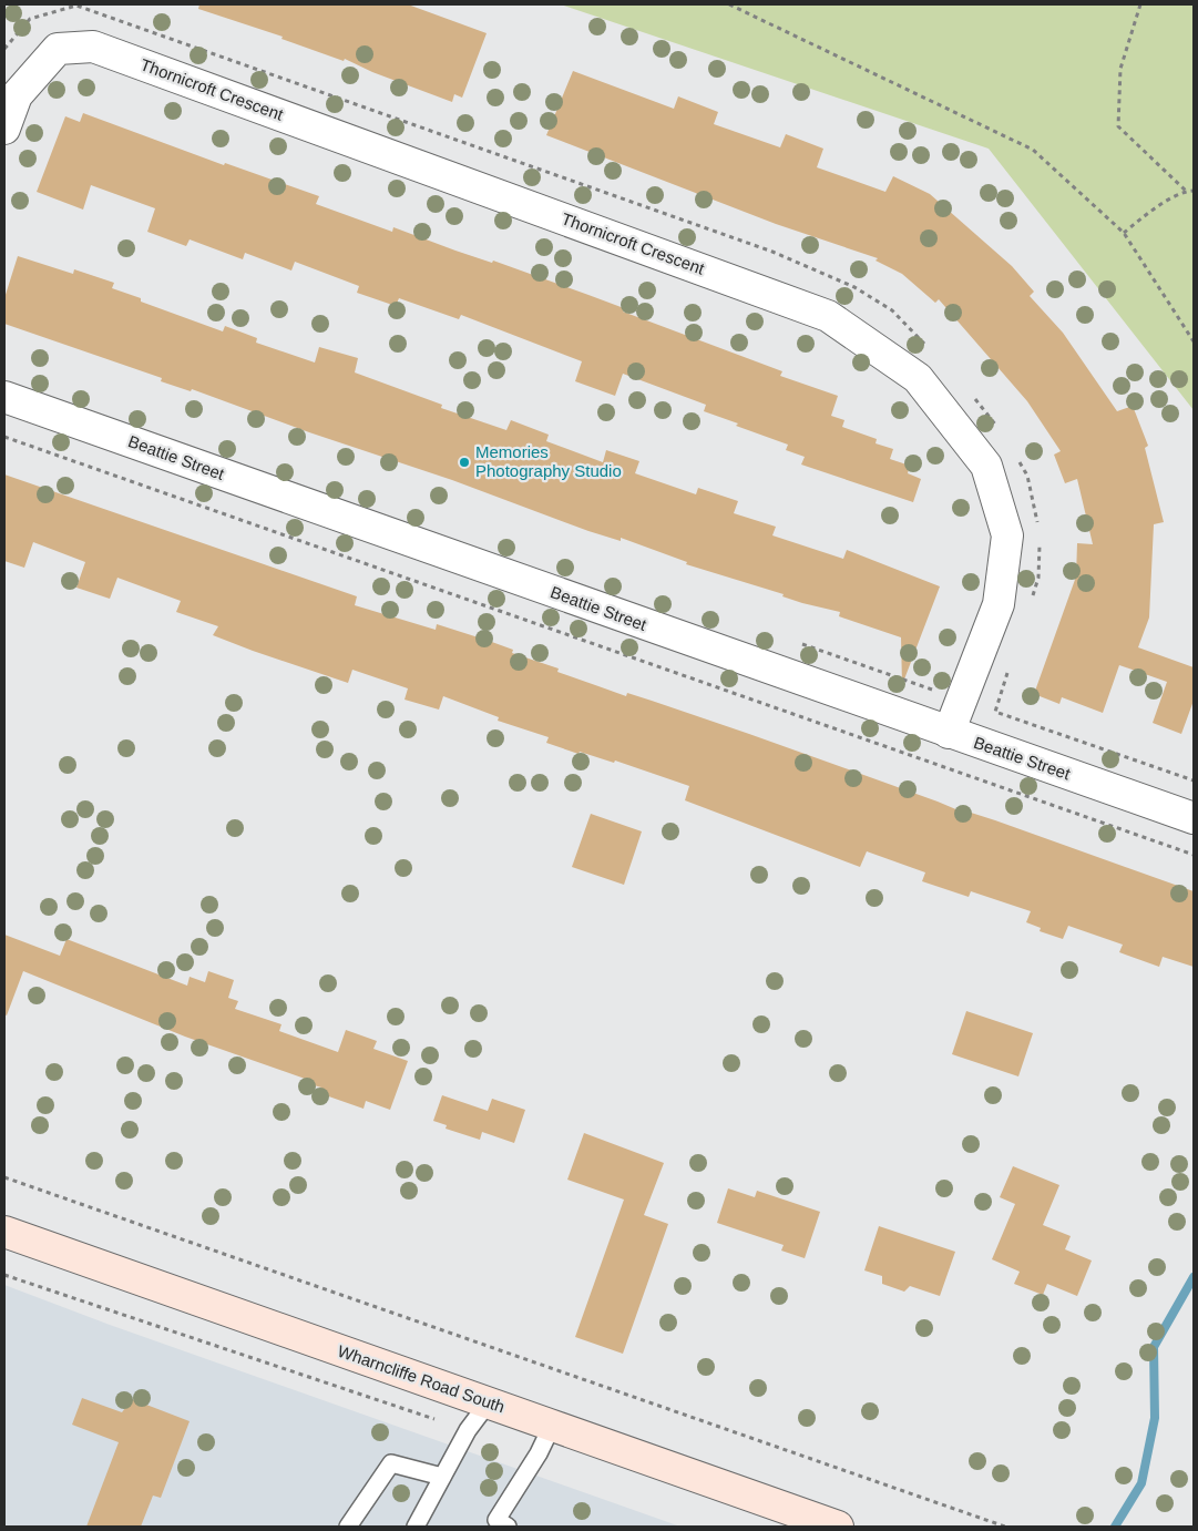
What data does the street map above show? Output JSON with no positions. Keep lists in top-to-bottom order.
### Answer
{
  "streets": {
    "main road": ["Wharncliffe Road South"],
    "street": ["Thornicroft Crescent", "Beattie Street"]
  },
  "crossings": [
    ["Thornicroft Crescent", "Beattie Street"]
  ],
  "places": ["Memories Photography Studio"]
}
